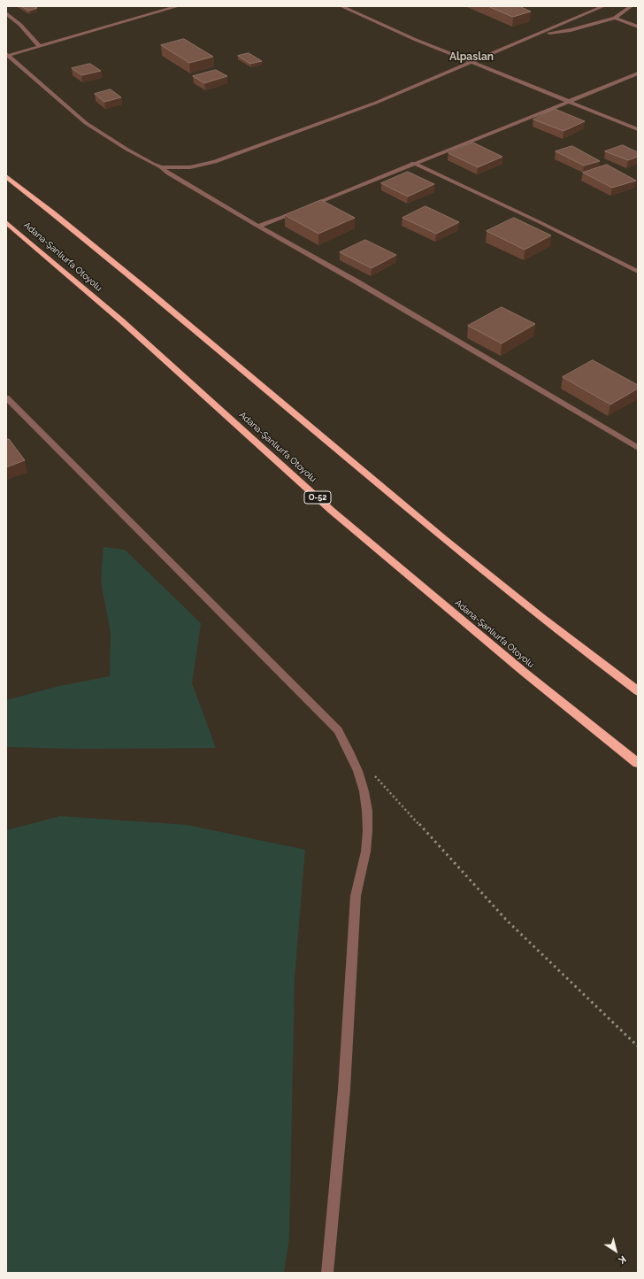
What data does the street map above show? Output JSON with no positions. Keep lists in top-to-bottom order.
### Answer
{
  "streets": {
    "highway": ["Adana-Şanlıurfa Otoyolu", "O-52"]
  },
  "districts": ["Alpaslan"],
  "north": "bottom right"
}
